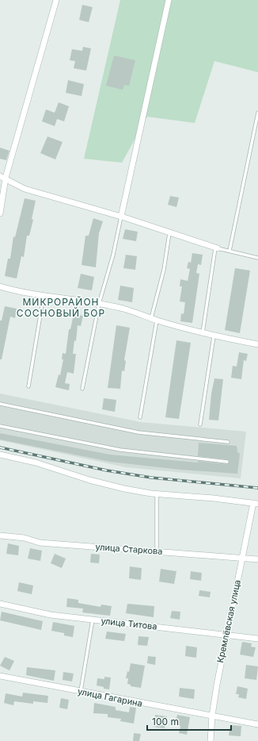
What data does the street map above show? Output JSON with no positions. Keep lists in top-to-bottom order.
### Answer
{
  "streets": {
    "street": [
      "улица Старкова",
      "Кремлёвская улица",
      "улица Титова",
      "улица Гагарина"
    ]
  },
  "crossings": [
    ["улица Старкова", "Кремлёвская улица"],
    ["Кремлёвская улица", "улица Титова"],
    ["Кремлёвская улица", "улица Гагарина"]
  ],
  "districts": ["МИКРОРАЙОН СОСНОВЫЙ БОР"],
  "scale_bar": "100 m"
}
